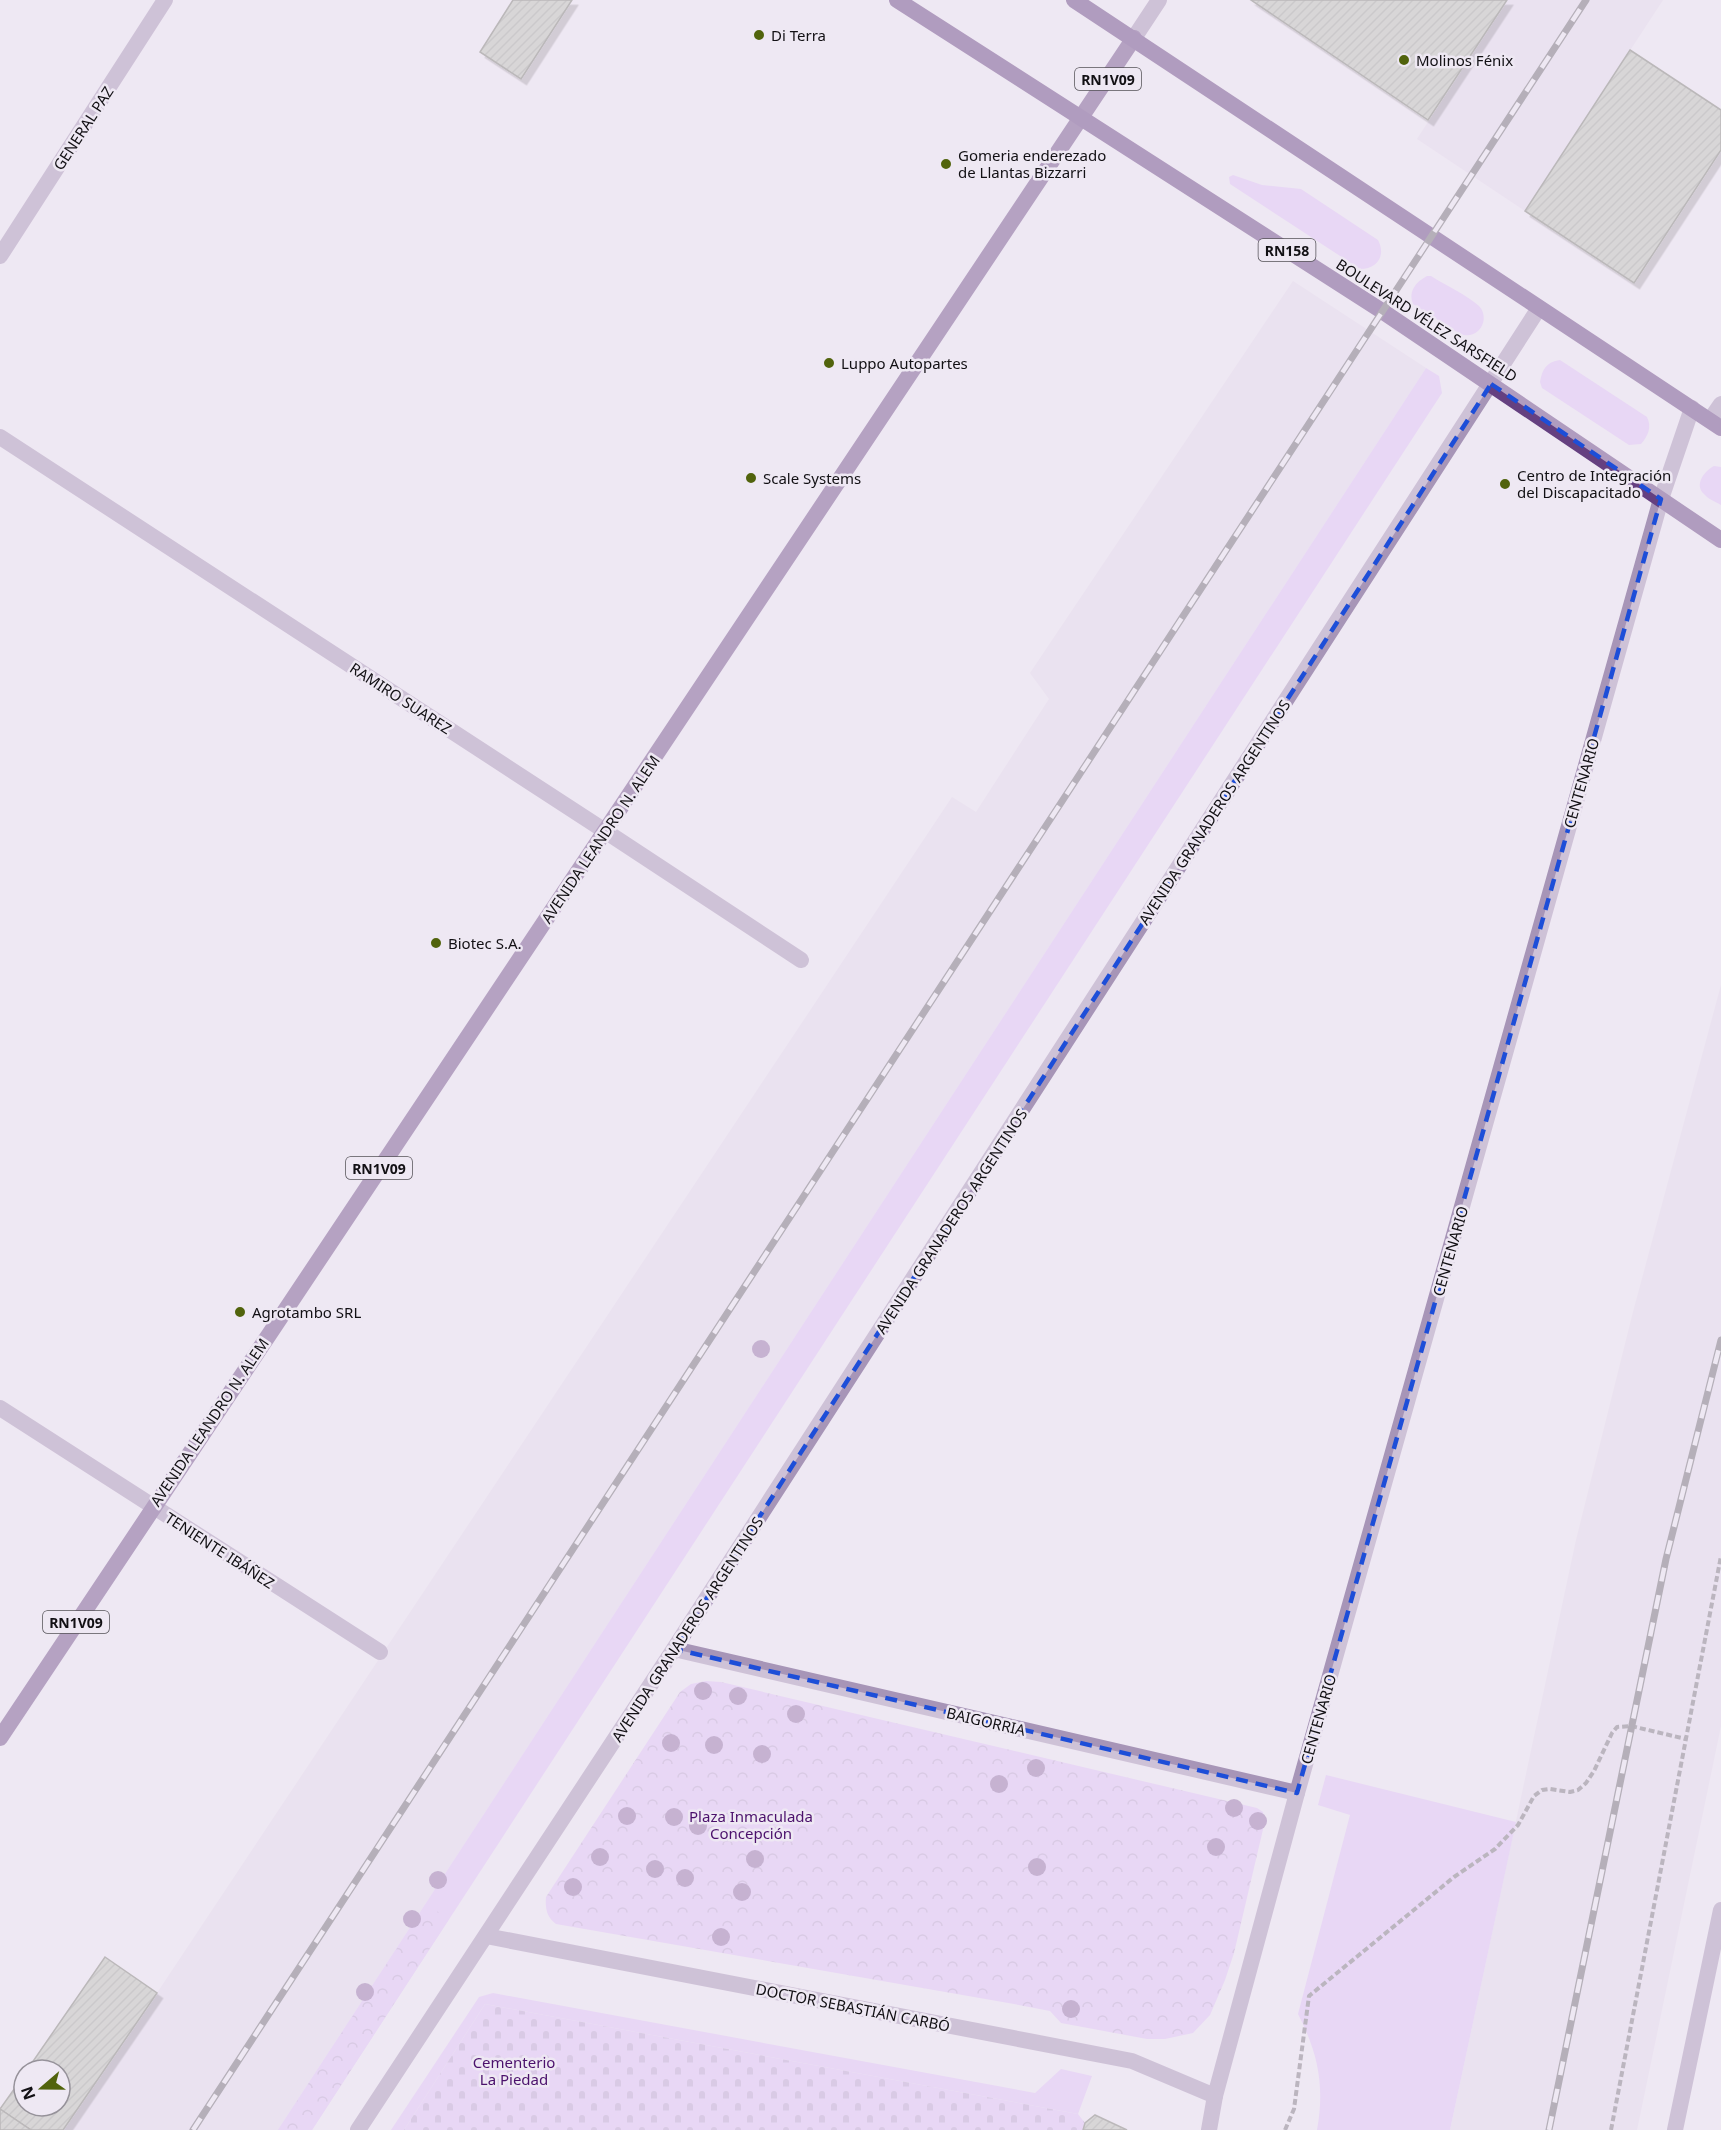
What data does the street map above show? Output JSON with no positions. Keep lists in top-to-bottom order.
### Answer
{
  "streets": {
    "highway": ["RN158", "BOULEVARD VÉLEZ SARSFIELD"],
    "main road": ["RN1V09", "AVENIDA LEANDRO N. ALEM"],
    "street": [
      "GENERAL PAZ",
      "RAMIRO SUAREZ",
      "CENTENARIO",
      "AVENIDA GRANADEROS ARGENTINOS",
      "TENIENTE IBÁÑEZ",
      "BAIGORRIA",
      "DOCTOR SEBASTIÁN CARBÓ"
    ]
  },
  "crossings": [
    ["BOULEVARD VÉLEZ SARSFIELD", "CENTENARIO"],
    ["BOULEVARD VÉLEZ SARSFIELD", "AVENIDA GRANADEROS ARGENTINOS"],
    ["BOULEVARD VÉLEZ SARSFIELD", "AVENIDA LEANDRO N. ALEM"],
    ["RAMIRO SUAREZ", "AVENIDA LEANDRO N. ALEM"],
    ["CENTENARIO", "BAIGORRIA"],
    ["CENTENARIO", "DOCTOR SEBASTIÁN CARBÓ"],
    ["AVENIDA GRANADEROS ARGENTINOS", "BAIGORRIA"],
    ["AVENIDA GRANADEROS ARGENTINOS", "DOCTOR SEBASTIÁN CARBÓ"],
    ["AVENIDA LEANDRO N. ALEM", "TENIENTE IBÁÑEZ"]
  ],
  "parks": ["Plaza Inmaculada Concepción", "Cementerio La Piedad"],
  "places": [
    "Di Terra",
    "Molinos Fénix",
    "Gomeria enderezado de Llantas Bizzarri",
    "Luppo Autopartes",
    "Scale Systems",
    "Centro de Integración del Discapacitado",
    "Biotec S.A.",
    "Agrotambo SRL"
  ],
  "north": "left"
}
